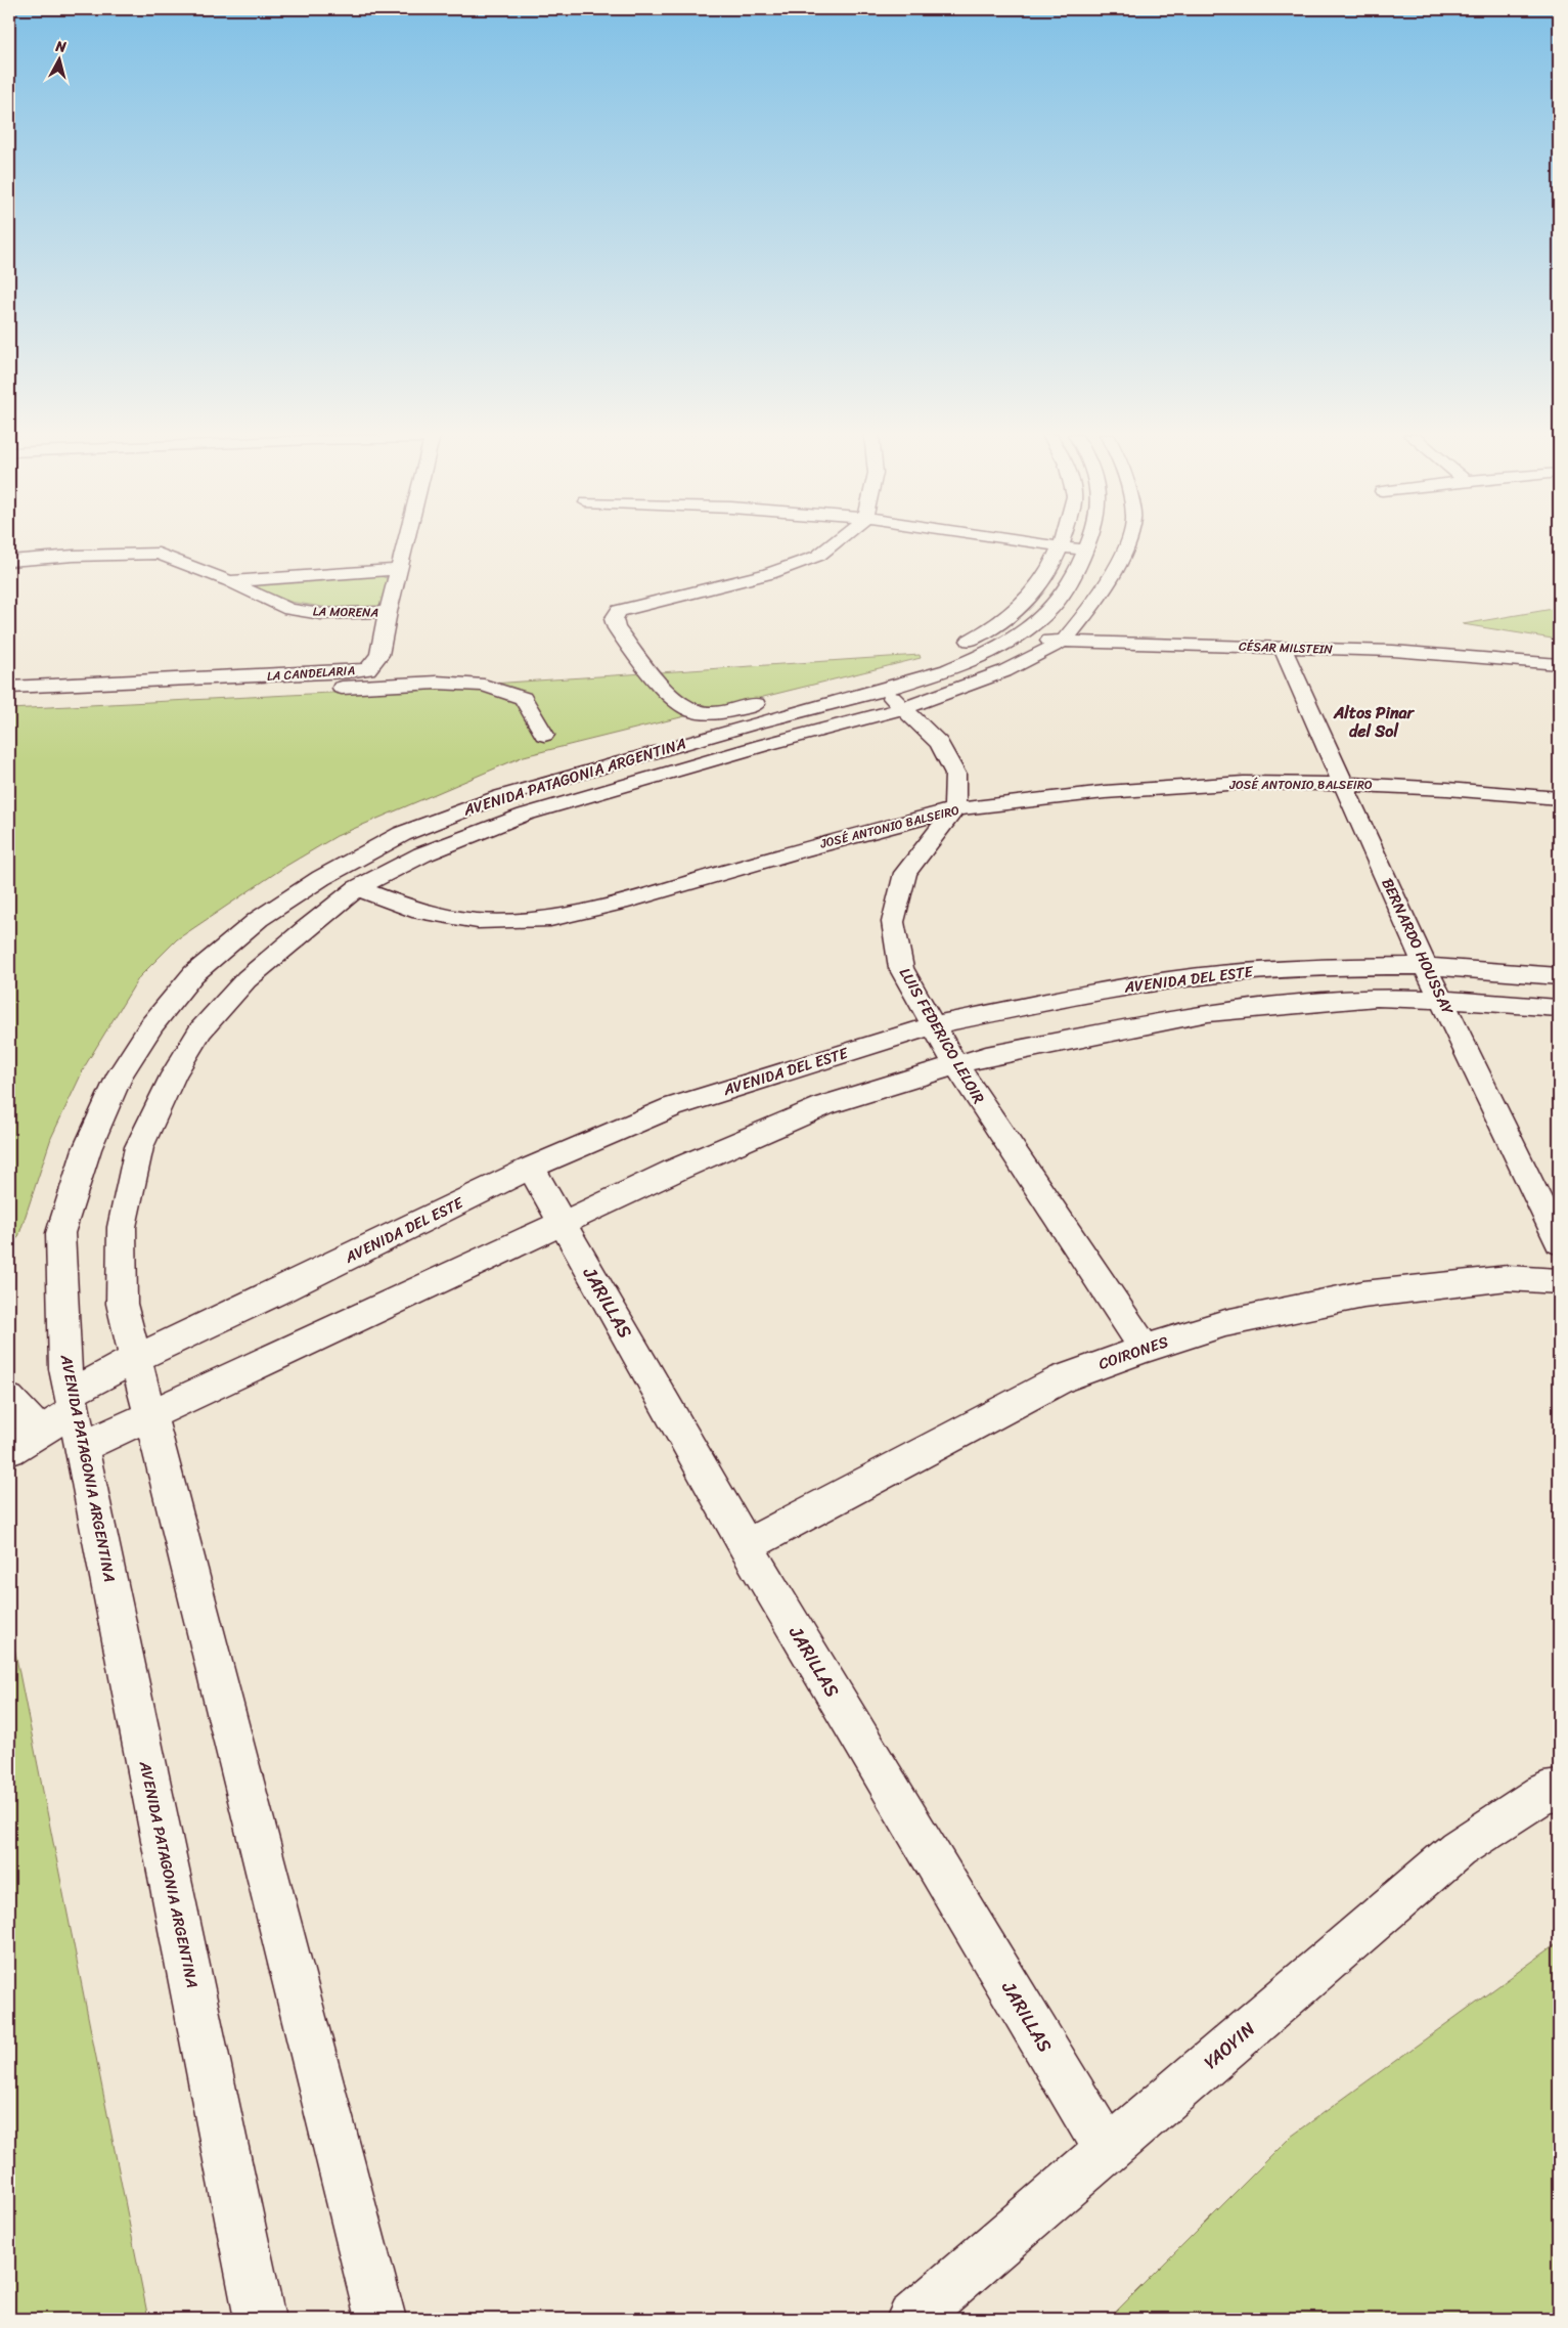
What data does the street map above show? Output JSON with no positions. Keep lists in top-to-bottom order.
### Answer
{
  "streets": {
    "street": [
      "LA MORENA",
      "CÉSAR MILSTEIN",
      "LA CANDELARIA",
      "AVENIDA PATAGONIA ARGENTINA",
      "JOSÉ ANTONIO BALSEIRO",
      "BERNARDO HOUSSAY",
      "AVENIDA DEL ESTE",
      "LUIS FEDERICO LELOIR",
      "JARILLAS",
      "COIRONES",
      "YAOYIN"
    ]
  },
  "crossings": [
    ["LA MORENA", "LA CANDELARIA"],
    ["CÉSAR MILSTEIN", "AVENIDA PATAGONIA ARGENTINA"],
    ["CÉSAR MILSTEIN", "BERNARDO HOUSSAY"],
    ["AVENIDA PATAGONIA ARGENTINA", "JOSÉ ANTONIO BALSEIRO"],
    ["AVENIDA PATAGONIA ARGENTINA", "AVENIDA DEL ESTE"],
    ["JOSÉ ANTONIO BALSEIRO", "BERNARDO HOUSSAY"],
    ["JOSÉ ANTONIO BALSEIRO", "LUIS FEDERICO LELOIR"],
    ["BERNARDO HOUSSAY", "AVENIDA DEL ESTE"],
    ["AVENIDA DEL ESTE", "LUIS FEDERICO LELOIR"],
    ["AVENIDA DEL ESTE", "JARILLAS"],
    ["LUIS FEDERICO LELOIR", "COIRONES"],
    ["JARILLAS", "COIRONES"],
    ["JARILLAS", "YAOYIN"]
  ],
  "districts": ["Altos Pinar del Sol"],
  "north": "top"
}
